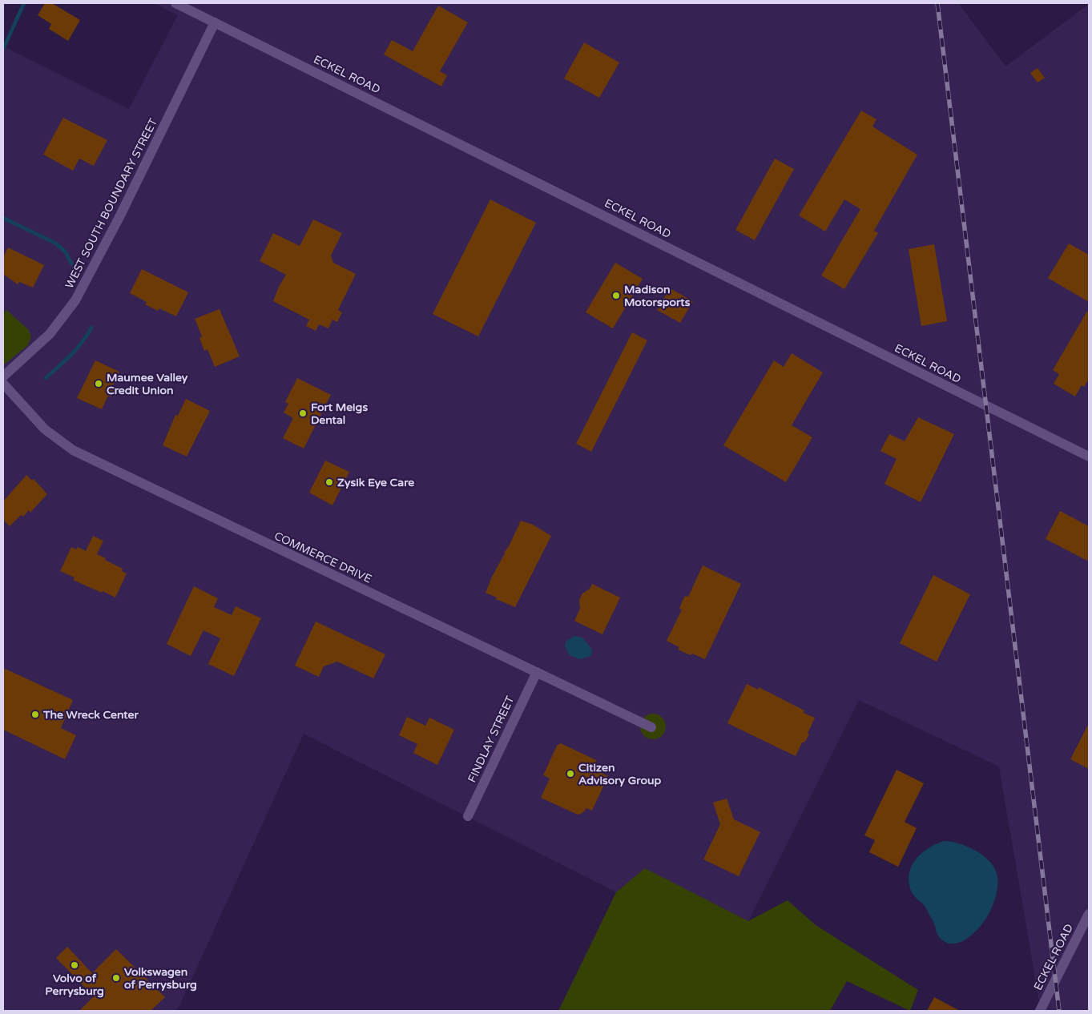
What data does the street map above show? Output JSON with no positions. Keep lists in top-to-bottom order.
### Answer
{
  "streets": {
    "street": [
      "ECKEL ROAD",
      "WEST SOUTH BOUNDARY STREET",
      "COMMERCE DRIVE",
      "FINDLAY STREET"
    ]
  },
  "crossings": [
    ["ECKEL ROAD", "WEST SOUTH BOUNDARY STREET"],
    ["COMMERCE DRIVE", "FINDLAY STREET"]
  ],
  "places": [
    "Madison Motorsports",
    "Maumee Valley Credit Union",
    "Fort Meigs Dental",
    "Zysik Eye Care",
    "The Wreck Center",
    "Citizen Advisory Group",
    "Volvo of Perrysburg",
    "Volkswagen of Perrysburg"
  ]
}
